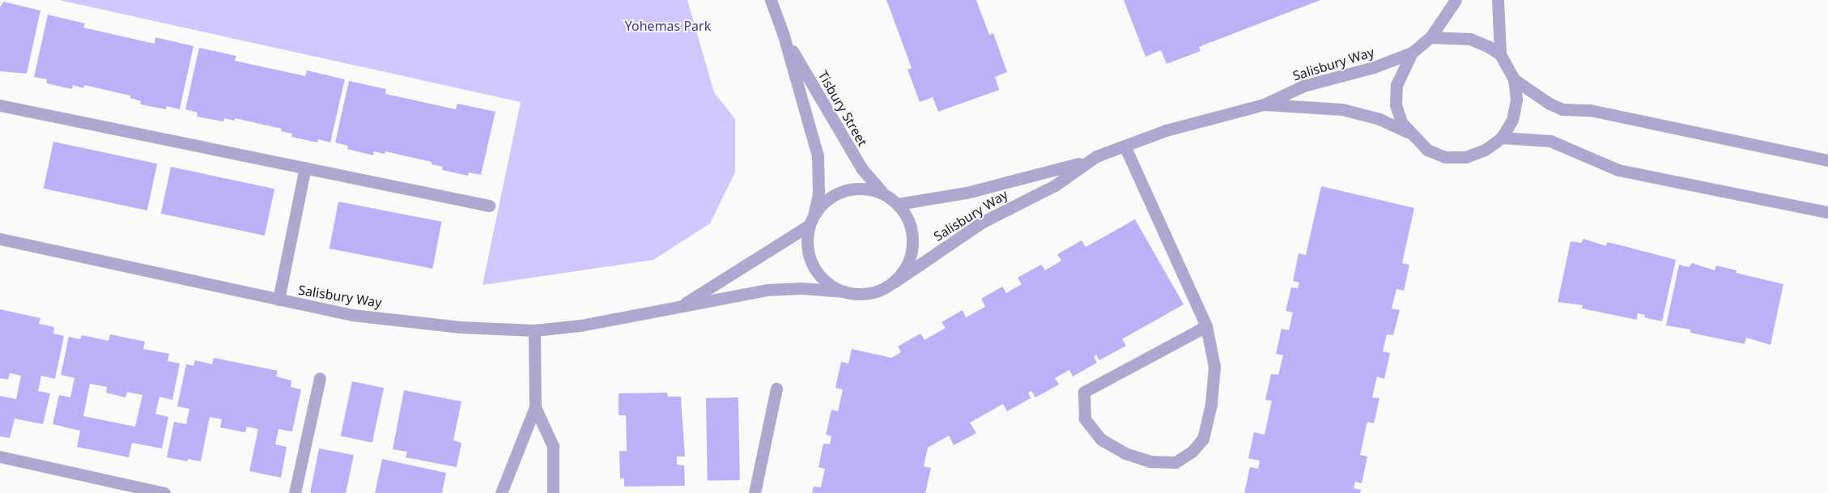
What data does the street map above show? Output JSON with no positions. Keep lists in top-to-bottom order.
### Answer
{
  "streets": {
    "street": ["Salisbury Way", "Tisbury Street"]
  },
  "crossings": [
    ["Salisbury Way", "Tisbury Street"]
  ],
  "parks": ["Yohemas Park"]
}
